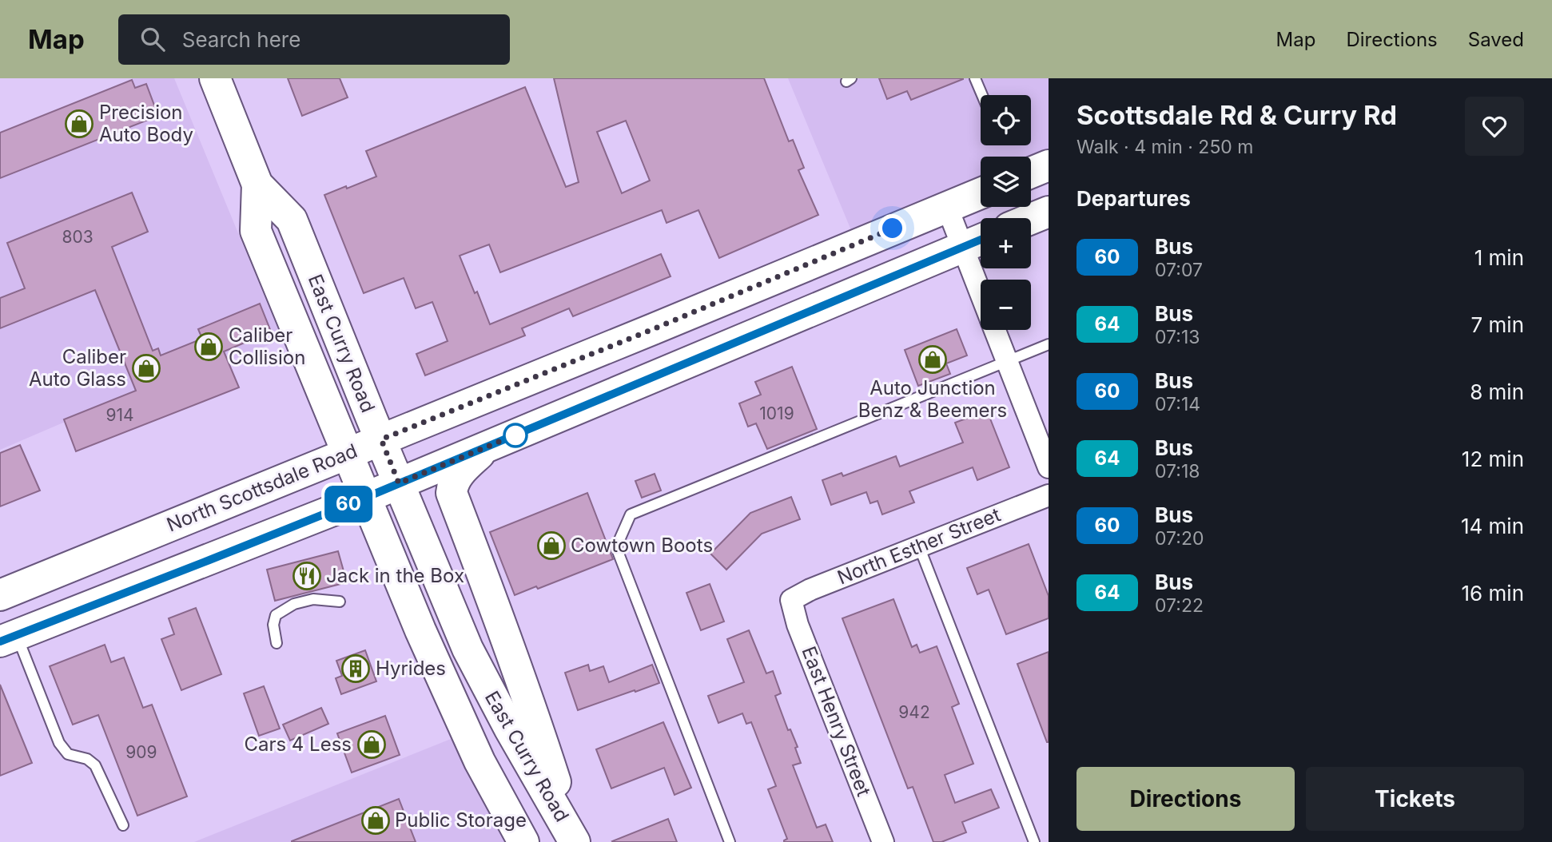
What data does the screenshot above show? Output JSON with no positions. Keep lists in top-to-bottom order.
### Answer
{
  "streets": {
    "main road": ["East Curry Road", "North Scottsdale Road"],
    "street": ["North Esther Street", "East Henry Street"]
  },
  "crossings": [
    ["East Curry Road", "North Scottsdale Road"],
    ["North Esther Street", "East Henry Street"]
  ],
  "places": {
    "shop": [
      "Precision Auto Body",
      "Caliber Collision",
      "Auto Junction Benz & Beemers",
      "Caliber Auto Glass",
      "Cowtown Boots",
      "Cars 4 Less",
      "Public Storage"
    ],
    "restaurant": ["Jack in the Box"],
    "building": ["Hyrides"]
  },
  "lines": ["bus line 60"],
  "house_numbers": [
    "803",
    "1019",
    "914",
    "942",
    "909"
  ],
  "page": {
    "header": "Map",
    "search": "Search here",
    "nav": ["Map", "Directions", "Saved"],
    "on_map": "60",
    "heading": [
      ["Scottsdale Rd & Curry Rd", "Walk · 4 min · 250 m"],
      "Departures"
    ],
    "map_buttons": ["+", "−"],
    "list": [
      {
        "mark": "60",
        "name": "Bus",
        "note": "07:07",
        "value": "1 min"
      },
      {
        "mark": "64",
        "name": "Bus",
        "note": "07:13",
        "value": "7 min"
      },
      {
        "mark": "60",
        "name": "Bus",
        "note": "07:14",
        "value": "8 min"
      },
      {
        "mark": "64",
        "name": "Bus",
        "note": "07:18",
        "value": "12 min"
      },
      {
        "mark": "60",
        "name": "Bus",
        "note": "07:20",
        "value": "14 min"
      },
      {
        "mark": "64",
        "name": "Bus",
        "note": "07:22",
        "value": "16 min"
      }
    ],
    "buttons": ["Directions", "Tickets"]
  }
}
